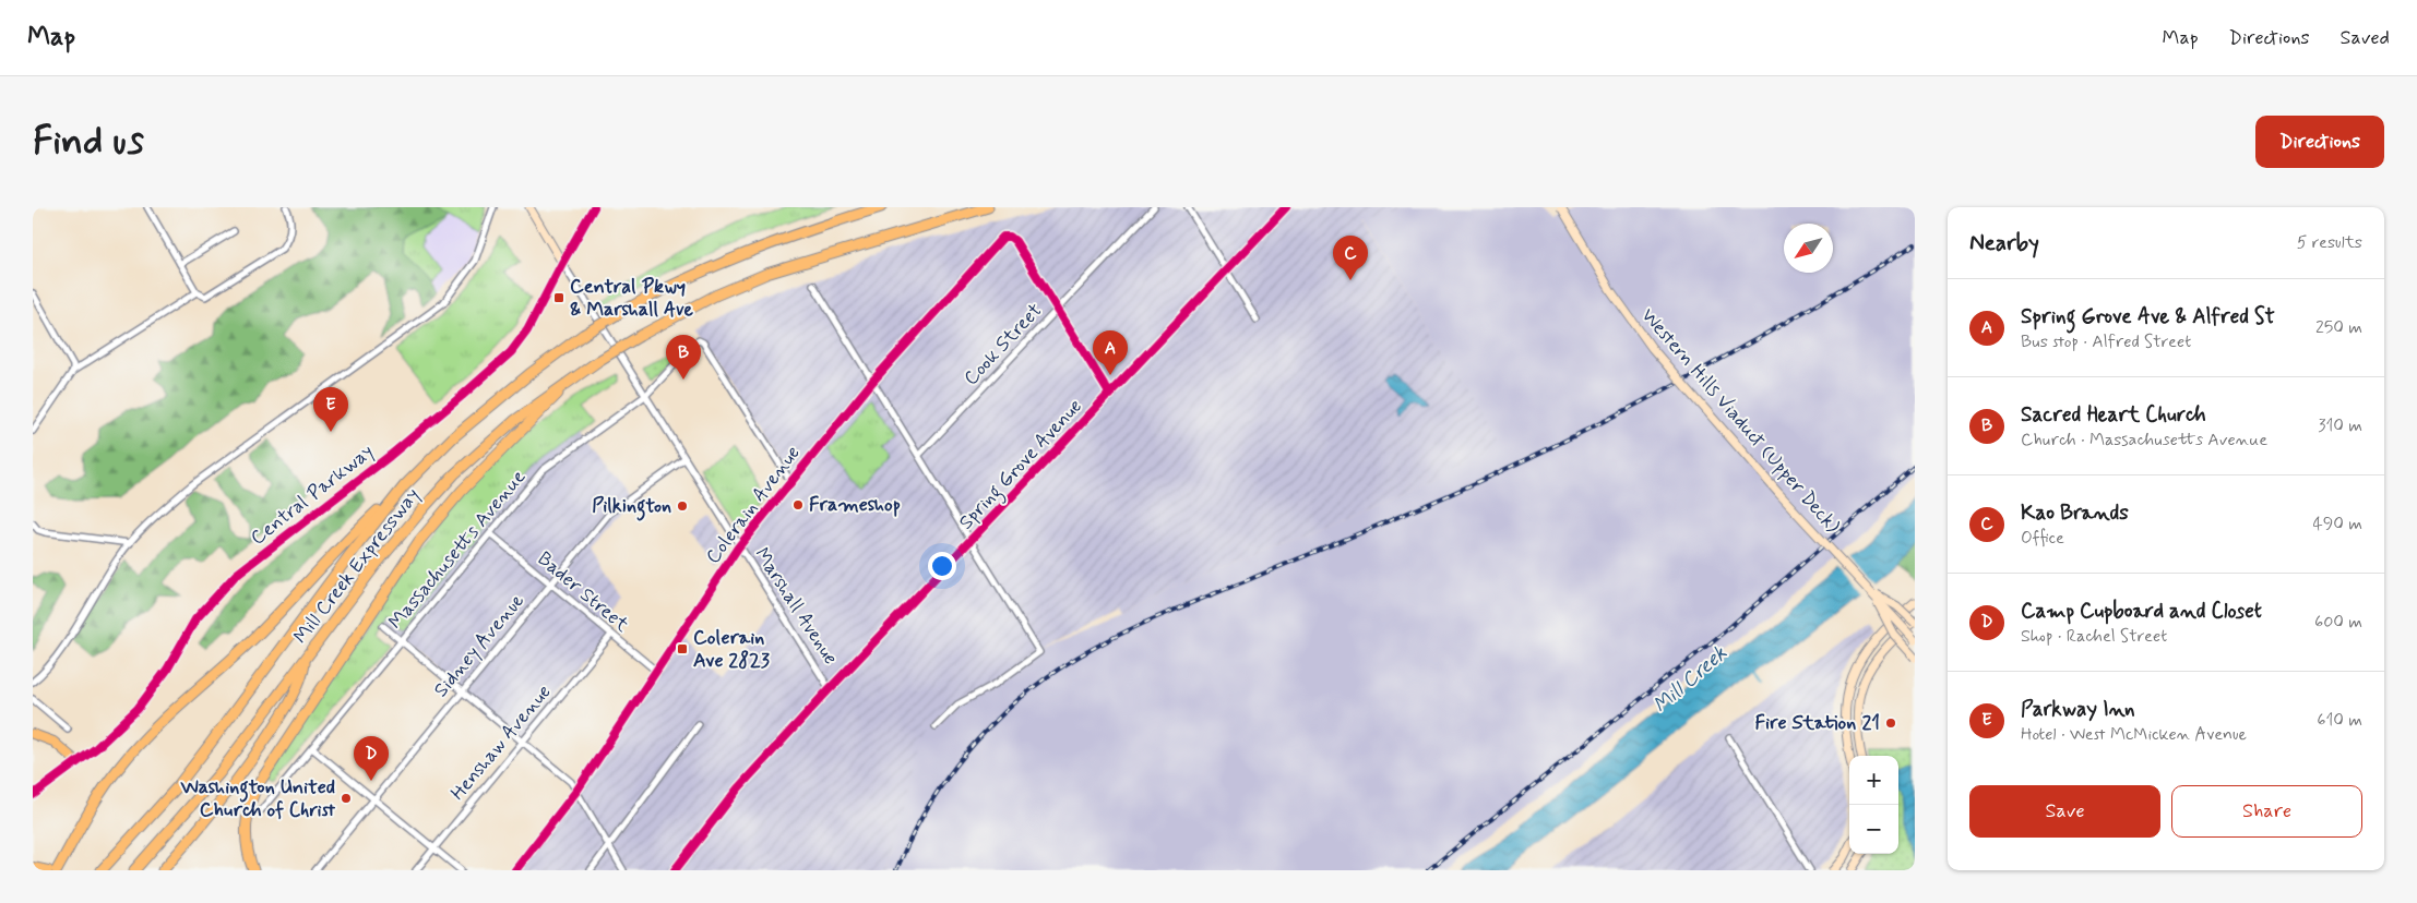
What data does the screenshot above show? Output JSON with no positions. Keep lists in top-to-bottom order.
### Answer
{
  "streets": {
    "highway": ["Mill Creek Expressway"],
    "main road": [
      "Western Hills Viaduct (Upper Deck)",
      "Spring Grove Avenue",
      "Central Parkway",
      "Marshall Avenue"
    ],
    "street": [
      "Cook Street",
      "Colerain Avenue",
      "Massachusetts Avenue",
      "Bader Street",
      "Sidney Avenue",
      "Henshaw Avenue"
    ]
  },
  "crossings": [
    ["Cook Street", "Colerain Avenue"],
    ["Spring Grove Avenue", "Marshall Avenue"],
    ["Central Parkway", "Marshall Avenue"],
    ["Colerain Avenue", "Massachusetts Avenue"],
    ["Colerain Avenue", "Bader Street"],
    ["Colerain Avenue", "Marshall Avenue"],
    ["Massachusetts Avenue", "Bader Street"],
    ["Massachusetts Avenue", "Marshall Avenue"],
    ["Bader Street", "Sidney Avenue"],
    ["Bader Street", "Henshaw Avenue"],
    ["Marshall Avenue", "Sidney Avenue"]
  ],
  "water": ["Mill Creek"],
  "places": {
    "transit": ["Central Pkwy & Marshall Ave", "Colerain Ave 2823"],
    "other": [
      "Frameshop",
      "Pilkington",
      "Fire Station 21",
      "Washington United Church of Christ"
    ]
  },
  "north": "bottom left",
  "page": {
    "header": "Map",
    "nav": ["Map", "Directions", "Saved"],
    "buttons": [
      "Directions",
      ["Save", "Share"]
    ],
    "title": "Find us",
    "heading": ["Nearby", "5 results"],
    "pins": [
      "C",
      "A",
      "B",
      "E",
      "D"
    ],
    "list": [
      {
        "mark": "A",
        "name": "Spring Grove Ave & Alfred St",
        "note": "Bus stop · Alfred Street",
        "value": "250 m"
      },
      {
        "mark": "B",
        "name": "Sacred Heart Church",
        "note": "Church · Massachusetts Avenue",
        "value": "310 m"
      },
      {
        "mark": "C",
        "name": "Kao Brands",
        "note": "Office",
        "value": "490 m"
      },
      {
        "mark": "D",
        "name": "Camp Cupboard and Closet",
        "note": "Shop · Rachel Street",
        "value": "600 m"
      },
      {
        "mark": "E",
        "name": "Parkway Inn",
        "note": "Hotel · West McMicken Avenue",
        "value": "610 m"
      }
    ],
    "map_buttons": ["+", "−"]
  }
}
